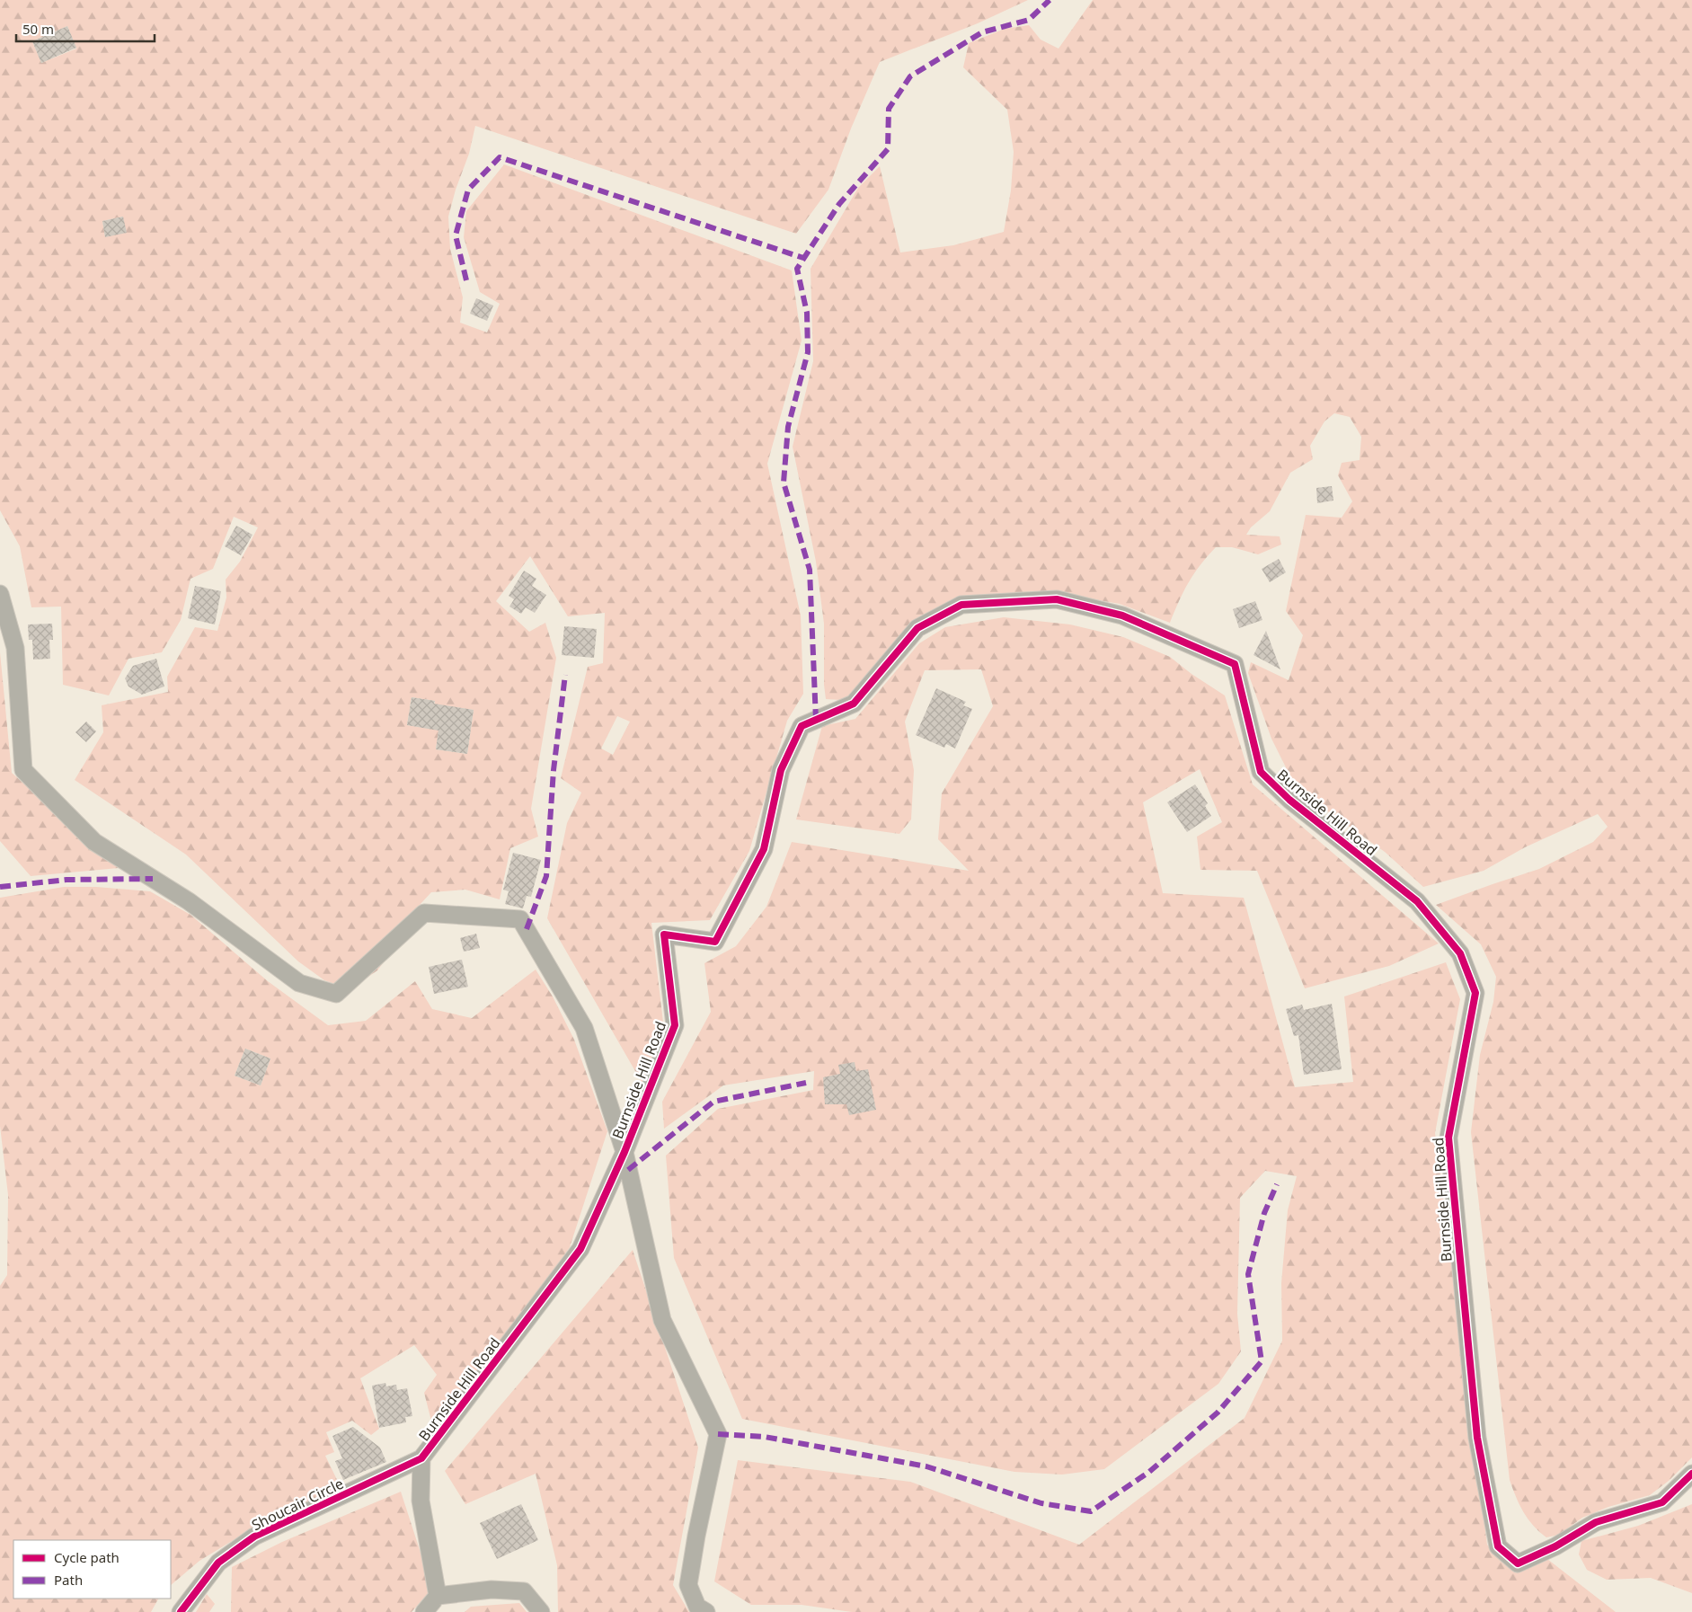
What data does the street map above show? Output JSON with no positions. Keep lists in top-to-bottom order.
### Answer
{
  "streets": {
    "street": ["Burnside Hill Road", "Shoucair Circle"]
  },
  "crossings": [
    ["Burnside Hill Road", "Shoucair Circle"]
  ],
  "legend": ["Cycle path", "Path"],
  "scale_bar": "50 m"
}
